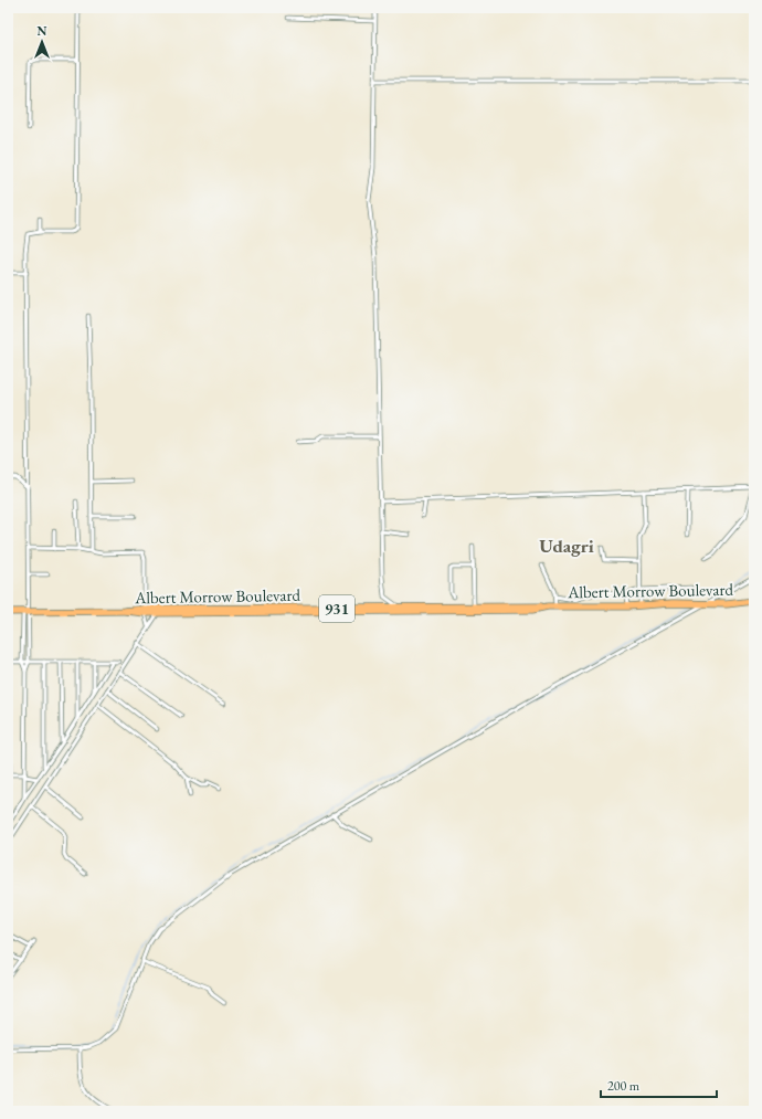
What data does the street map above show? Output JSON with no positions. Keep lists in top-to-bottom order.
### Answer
{
  "streets": {
    "highway": ["Albert Morrow Boulevard", "931"]
  },
  "districts": ["Udagri"],
  "scale_bar": "200 m",
  "north": "top"
}
